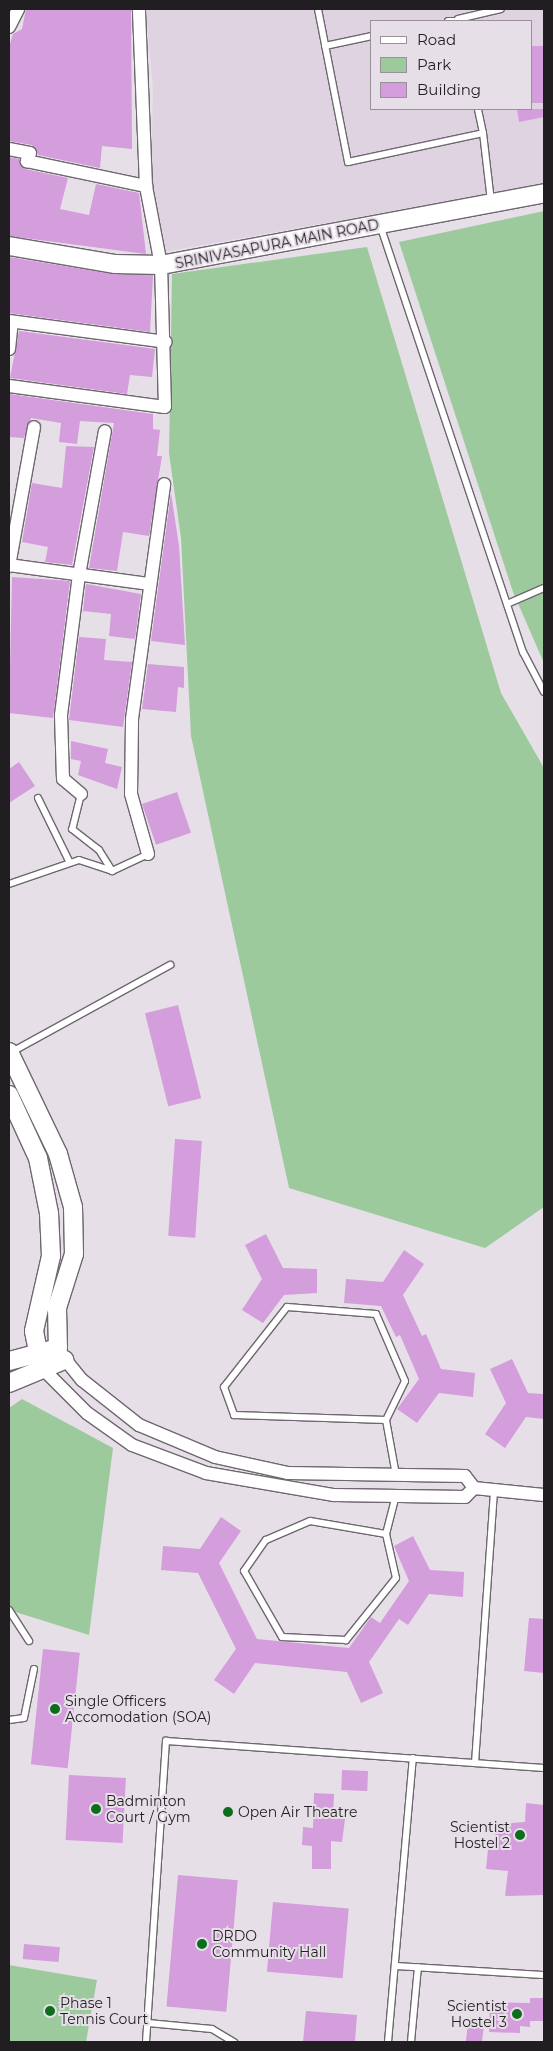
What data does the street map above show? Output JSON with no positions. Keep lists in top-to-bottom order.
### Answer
{
  "streets": {
    "street": ["SRINIVASAPURA MAIN ROAD"]
  },
  "places": [
    "Single Officers Accomodation (SOA)",
    "Badminton Court / Gym",
    "Open Air Theatre",
    "Scientist Hostel 2",
    "DRDO Community Hall",
    "Phase 1 Tennis Court",
    "Scientist Hostel 3"
  ],
  "legend": ["Road", "Park", "Building"]
}
